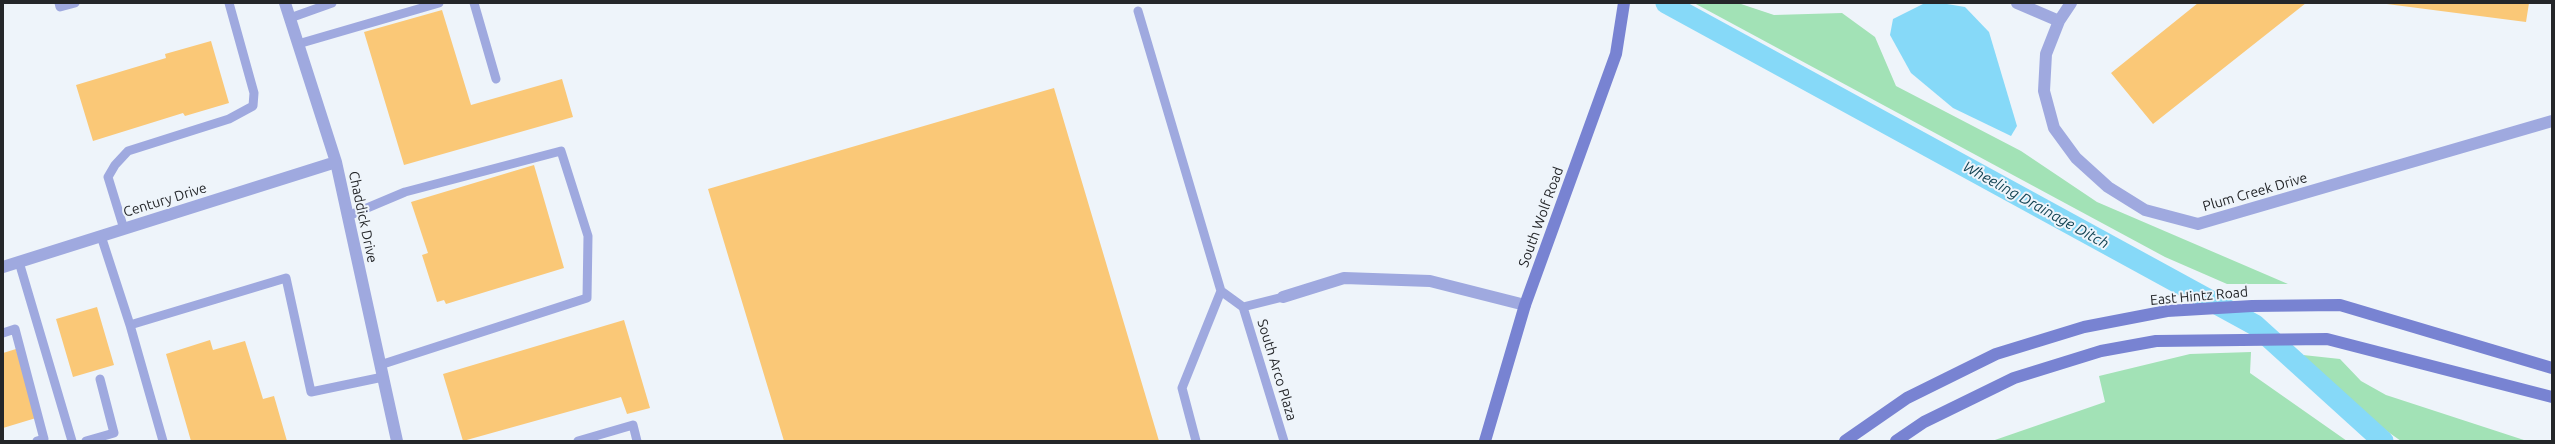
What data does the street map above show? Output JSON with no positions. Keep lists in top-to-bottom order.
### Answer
{
  "streets": {
    "main road": ["South Wolf Road", "East Hintz Road"],
    "street": ["Plum Creek Drive", "Century Drive", "Chaddick Drive"],
    "lane": ["South Arco Plaza"]
  },
  "crossings": [
    ["Century Drive", "Chaddick Drive"]
  ],
  "water": ["Wheeling Drainage Ditch"]
}
